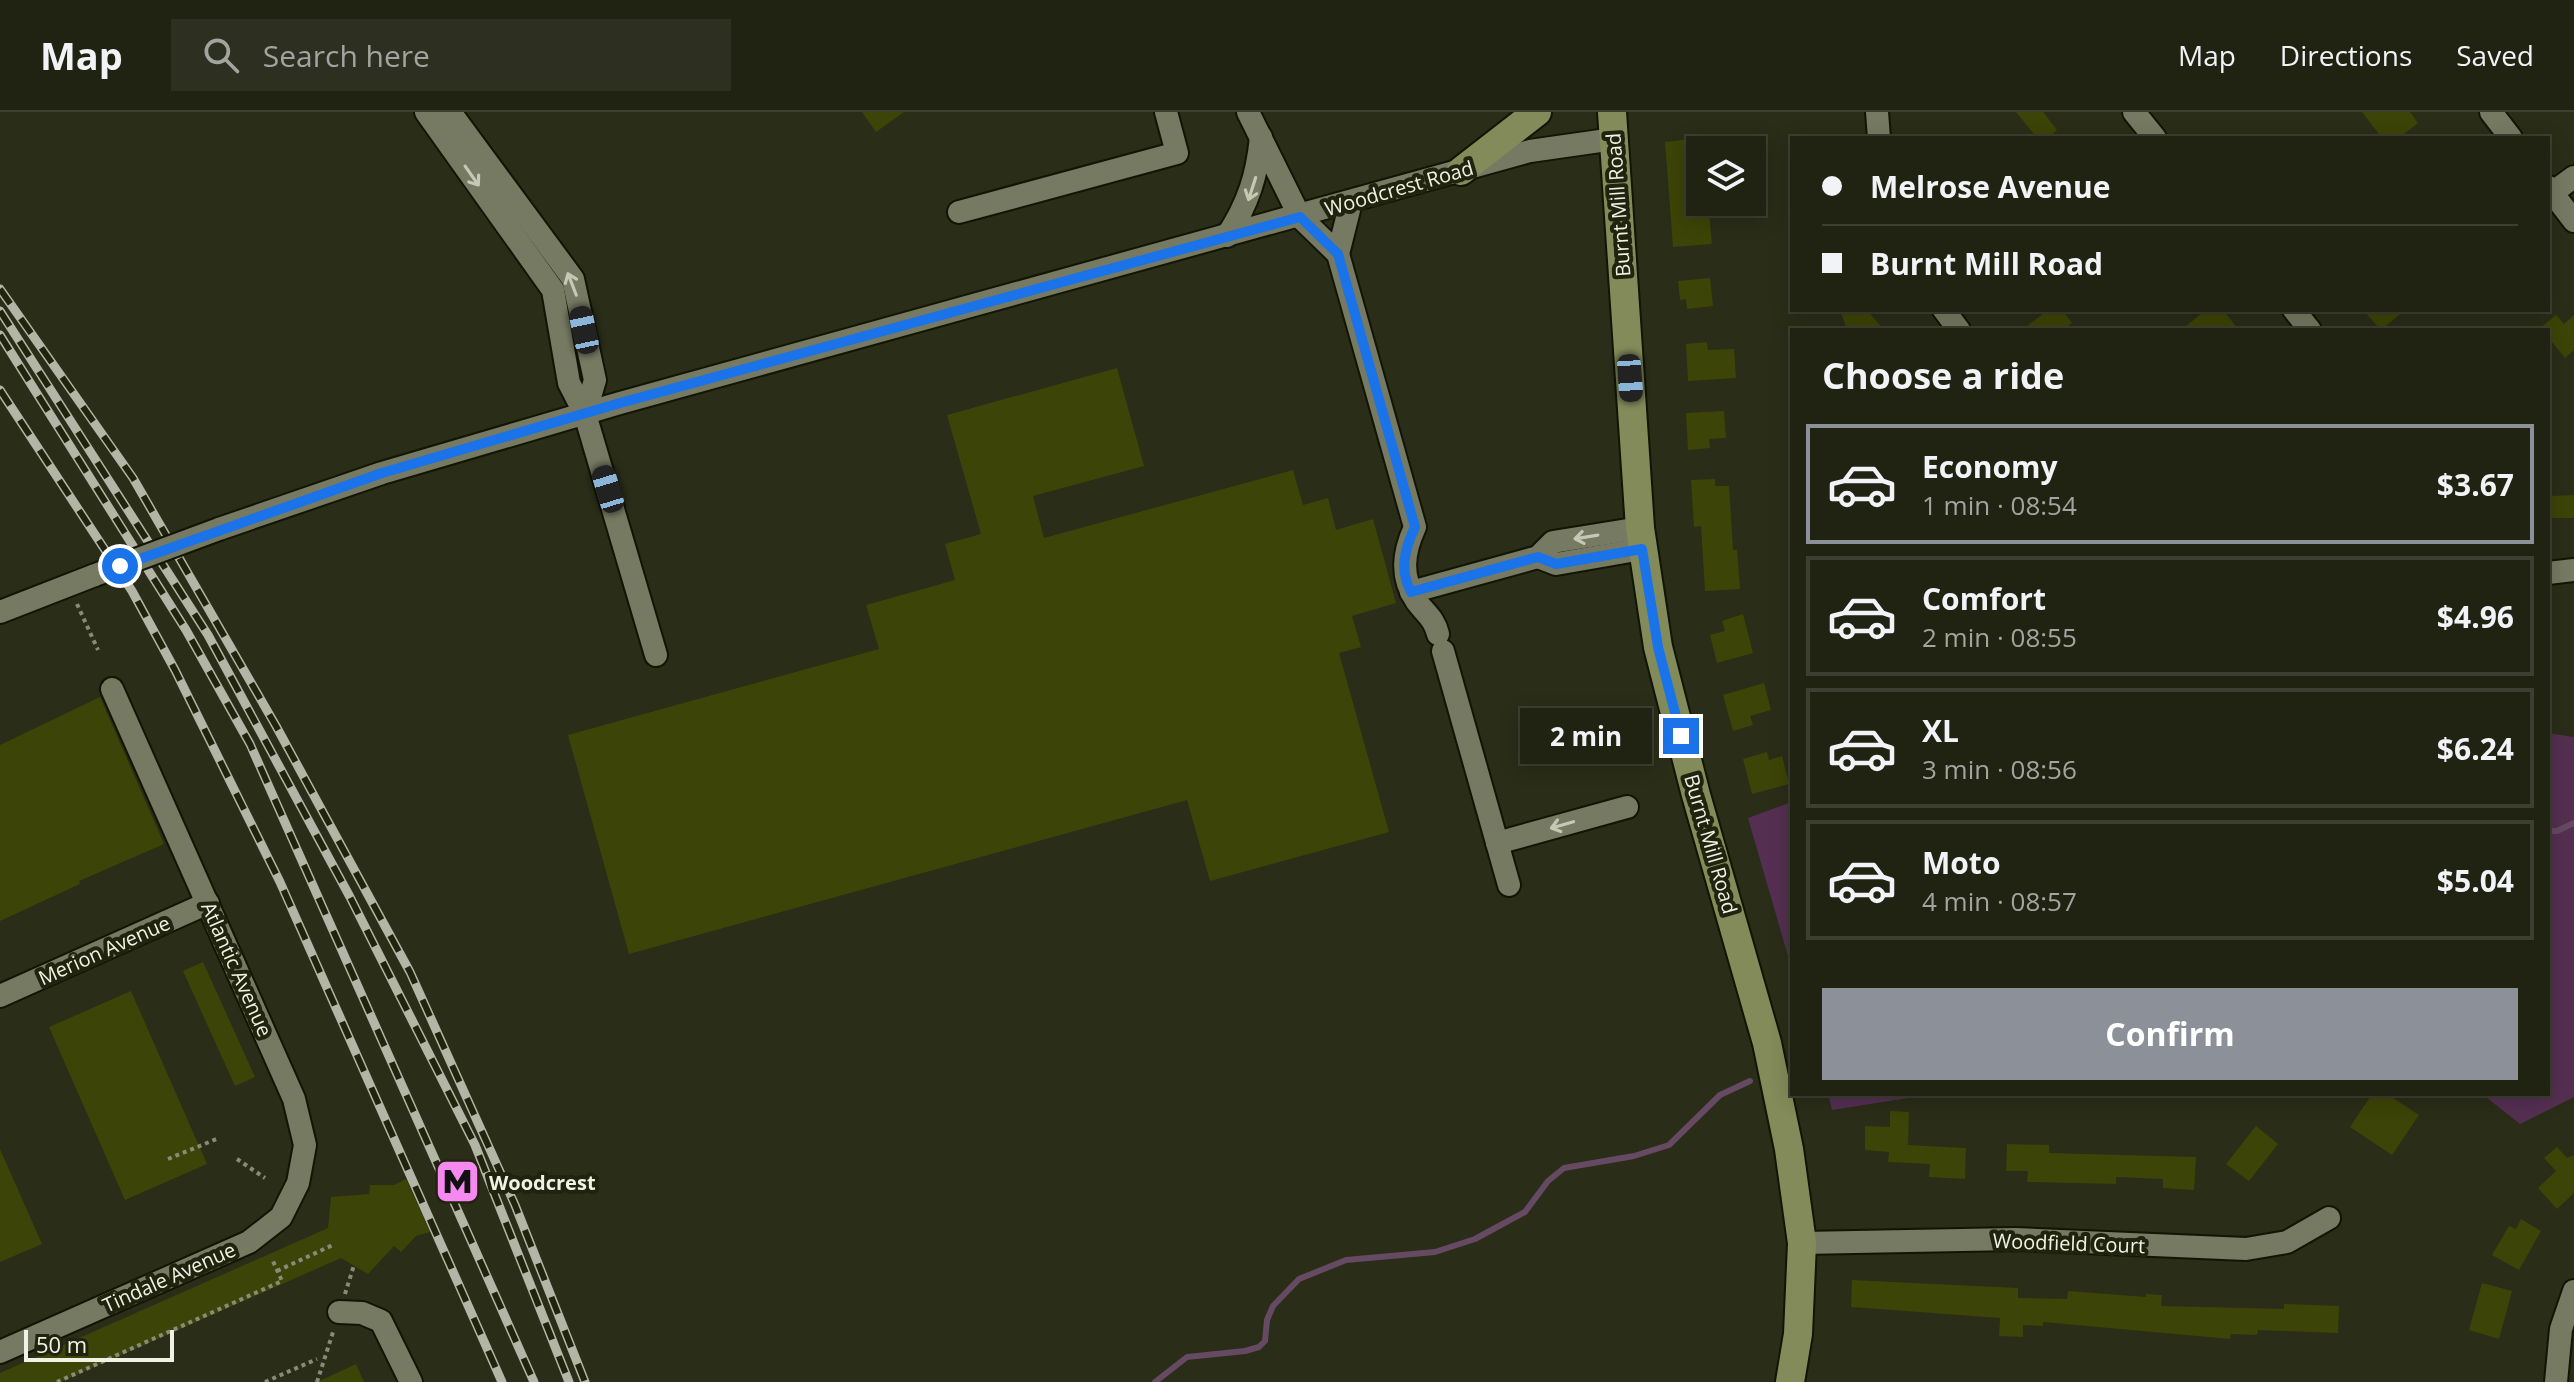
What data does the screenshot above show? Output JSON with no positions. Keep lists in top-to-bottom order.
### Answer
{
  "streets": {
    "main road": ["Burnt Mill Road"],
    "street": [
      "Woodcrest Road",
      "Merion Avenue",
      "Atlantic Avenue",
      "Woodfield Court",
      "Tindale Avenue"
    ]
  },
  "crossings": [
    ["Woodcrest Road", "Burnt Mill Road"],
    ["Burnt Mill Road", "Woodfield Court"],
    ["Merion Avenue", "Atlantic Avenue"],
    ["Atlantic Avenue", "Tindale Avenue"]
  ],
  "places": {
    "metro station": ["Woodcrest"]
  },
  "scale_bar": "50 m",
  "page": {
    "header": "Map",
    "search": "Search here",
    "nav": ["Map", "Directions", "Saved"],
    "banner": ["Melrose Avenue", "Burnt Mill Road"],
    "heading": "Choose a ride",
    "list": [
      {
        "name": "Economy",
        "note": "1 min · 08:54",
        "value": "$3.67"
      },
      {
        "name": "Comfort",
        "note": "2 min · 08:55",
        "value": "$4.96"
      },
      {
        "name": "XL",
        "note": "3 min · 08:56",
        "value": "$6.24"
      },
      {
        "name": "Moto",
        "note": "4 min · 08:57",
        "value": "$5.04"
      }
    ],
    "bubble": "2 min",
    "buttons": "Confirm",
    "scale": "50 m"
  }
}
